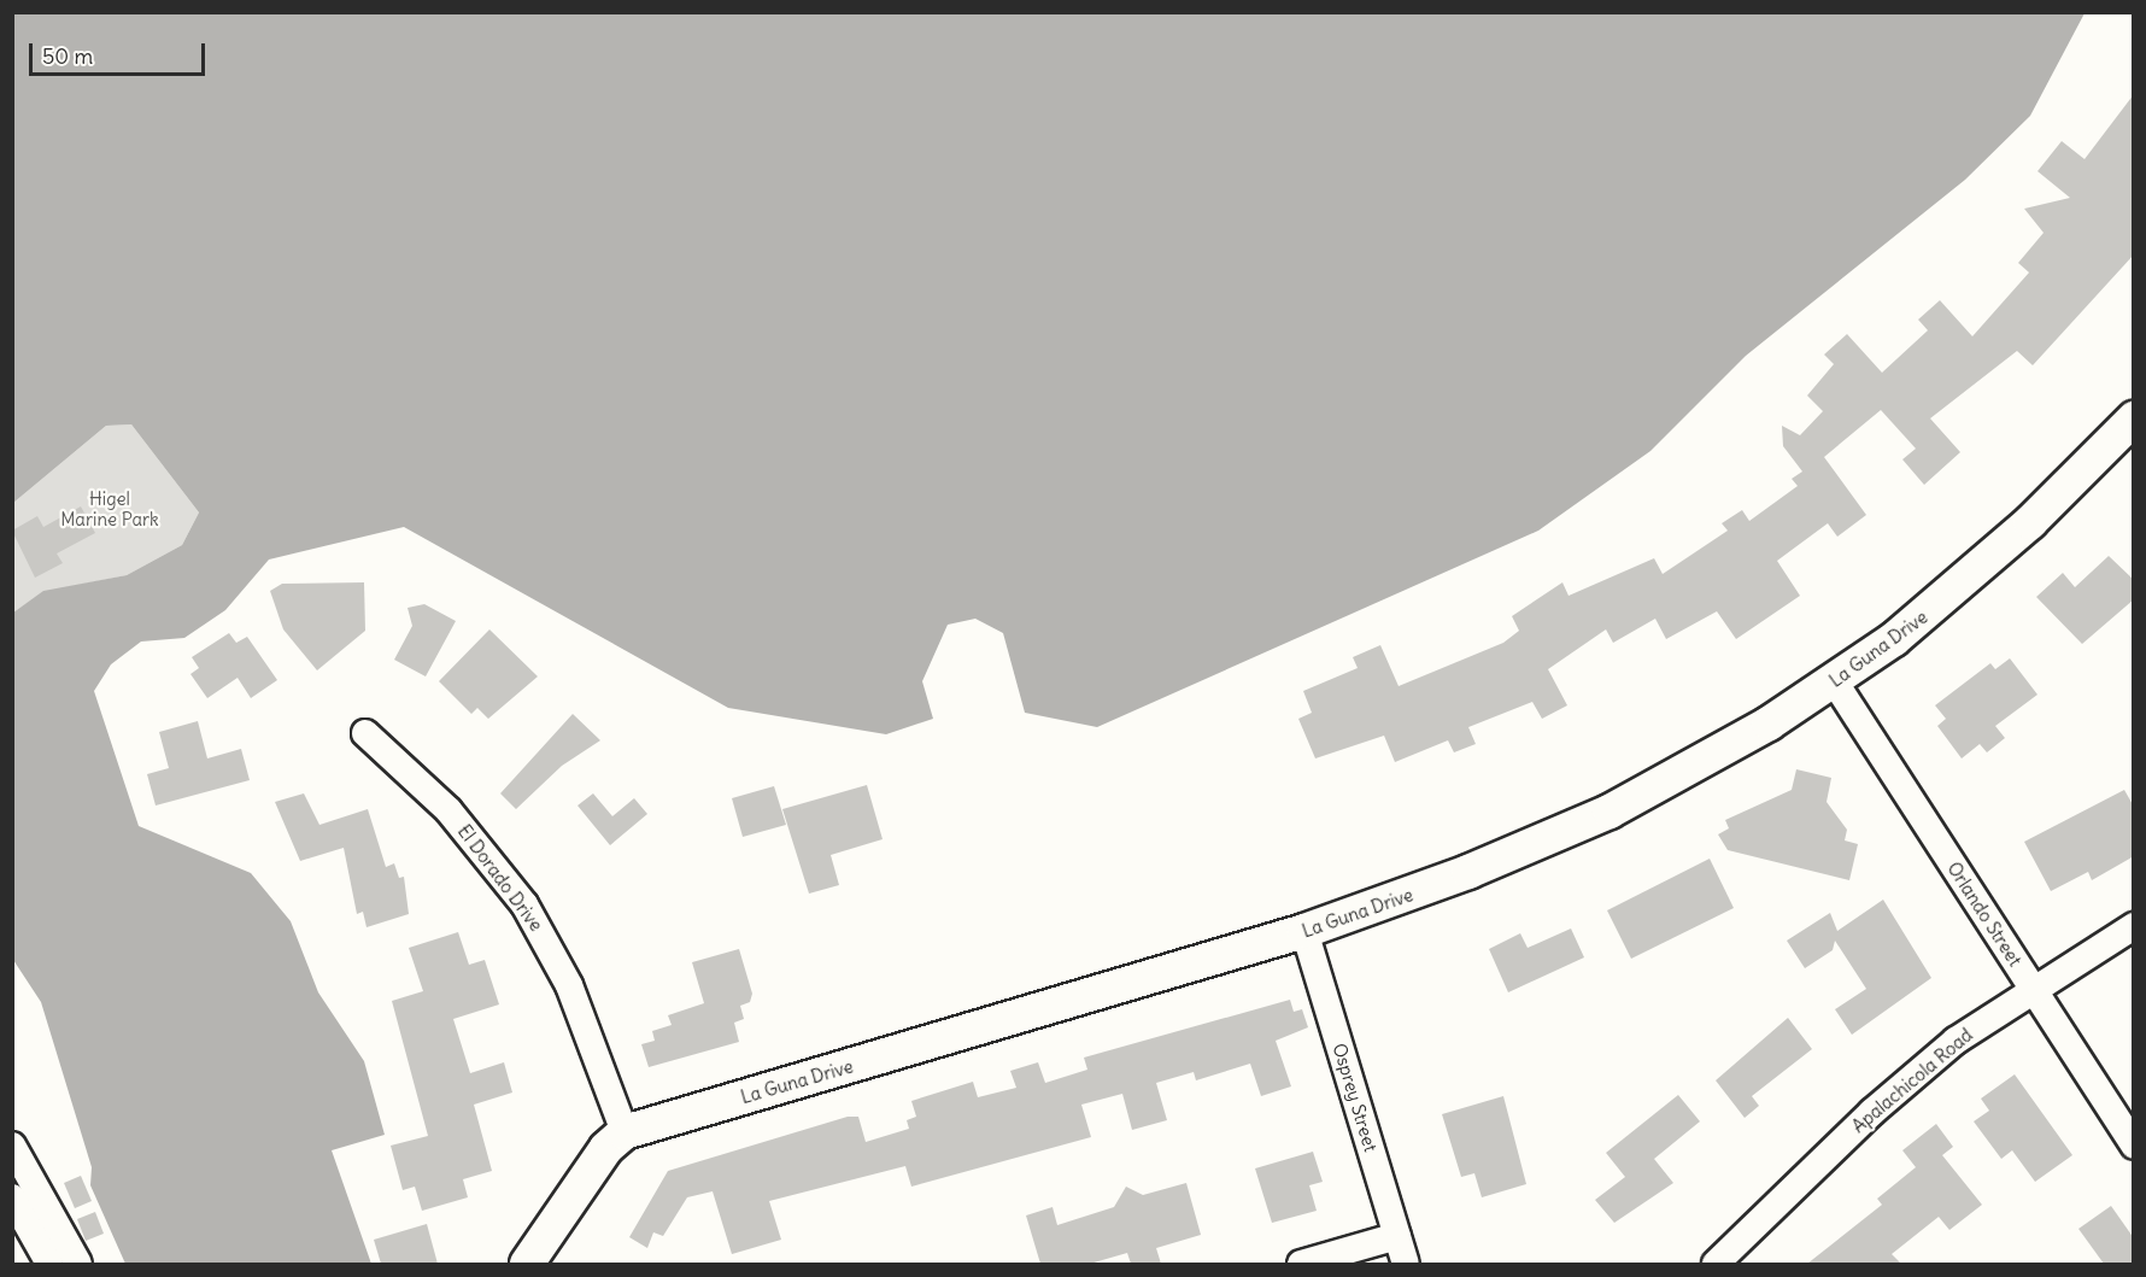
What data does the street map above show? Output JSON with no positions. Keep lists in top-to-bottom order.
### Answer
{
  "streets": {
    "street": [
      "La Guna Drive",
      "El Dorado Drive",
      "Orlando Street",
      "Apalachicola Road",
      "Osprey Street"
    ]
  },
  "crossings": [
    ["La Guna Drive", "El Dorado Drive"],
    ["La Guna Drive", "Orlando Street"],
    ["La Guna Drive", "Osprey Street"],
    ["Orlando Street", "Apalachicola Road"]
  ],
  "parks": ["Higel Marine Park"],
  "scale_bar": "50 m"
}
